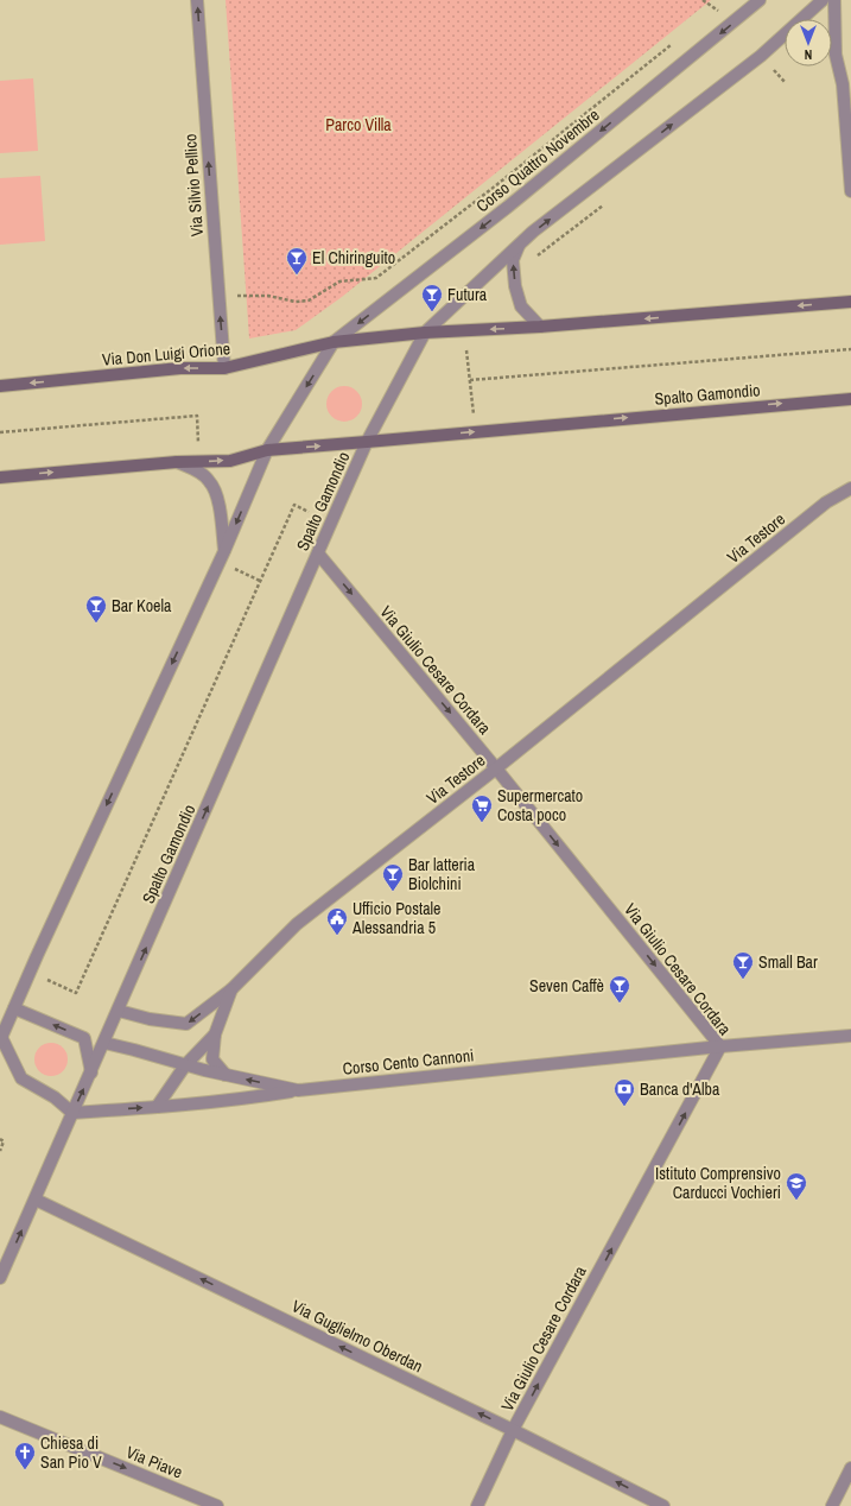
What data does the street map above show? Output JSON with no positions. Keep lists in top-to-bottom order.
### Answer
{
  "streets": {
    "main road": ["Via Don Luigi Orione", "Spalto Gamondio"],
    "street": [
      "Corso Quattro Novembre",
      "Via Silvio Pellico",
      "Via Testore",
      "Via Giulio Cesare Cordara",
      "Corso Cento Cannoni",
      "Via Guglielmo Oberdan",
      "Via Piave"
    ]
  },
  "crossings": [
    ["Corso Quattro Novembre", "Via Don Luigi Orione"],
    ["Via Silvio Pellico", "Via Don Luigi Orione"],
    ["Spalto Gamondio", "Via Testore"],
    ["Spalto Gamondio", "Via Giulio Cesare Cordara"],
    ["Spalto Gamondio", "Corso Cento Cannoni"],
    ["Spalto Gamondio", "Via Guglielmo Oberdan"],
    ["Via Testore", "Via Giulio Cesare Cordara"],
    ["Via Giulio Cesare Cordara", "Corso Cento Cannoni"],
    ["Via Giulio Cesare Cordara", "Via Guglielmo Oberdan"]
  ],
  "one_way": [
    "Via Silvio Pellico",
    "Spalto Gamondio",
    "Via Guglielmo Oberdan",
    "Via Piave"
  ],
  "parks": ["Parco Villa"],
  "places": {
    "bar": [
      "El Chiringuito",
      "Futura",
      "Bar Koela",
      "Bar latteria Biolchini",
      "Small Bar",
      "Seven Caffè"
    ],
    "supermarket": ["Supermercato Costa poco"],
    "public building": ["Ufficio Postale Alessandria 5"],
    "bank": ["Banca d'Alba"],
    "school or university": ["Istituto Comprensivo Carducci Vochieri"],
    "church": ["Chiesa di San Pio V"]
  },
  "north": "bottom"
}
